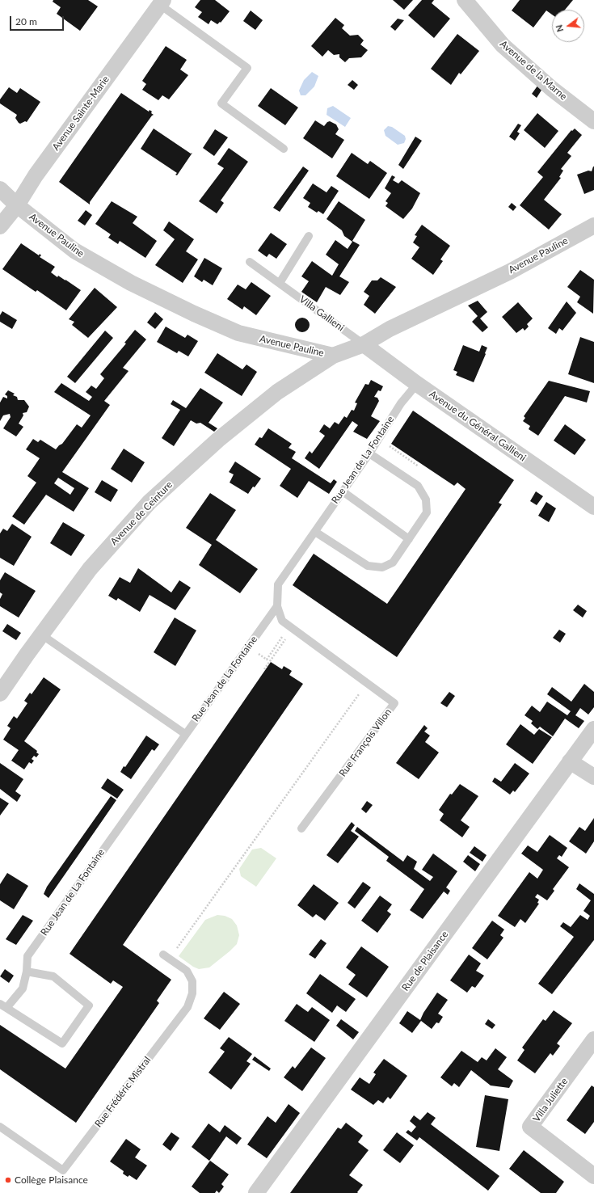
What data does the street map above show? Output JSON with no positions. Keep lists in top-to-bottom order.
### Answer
{
  "streets": {
    "street": [
      "Avenue de la Marne",
      "Avenue Sainte-Marie",
      "Avenue Pauline",
      "Avenue du Général Gallieni",
      "Avenue de Ceinture",
      "Rue de Plaisance",
      "Villa Juliette"
    ],
    "lane": [
      "Villa Gallieni",
      "Rue Jean de La Fontaine",
      "Rue François Villon",
      "Rue Frédéric Mistral"
    ]
  },
  "crossings": [
    ["Avenue Sainte-Marie", "Avenue Pauline"],
    ["Avenue Pauline", "Villa Gallieni"],
    ["Avenue Pauline", "Avenue du Général Gallieni"],
    ["Avenue Pauline", "Avenue de Ceinture"],
    ["Villa Gallieni", "Avenue du Général Gallieni"],
    ["Avenue du Général Gallieni", "Rue Jean de La Fontaine"],
    ["Rue Jean de La Fontaine", "Rue François Villon"]
  ],
  "places": ["Collège Plaisance"],
  "scale_bar": "20 m",
  "north": "left"
}
